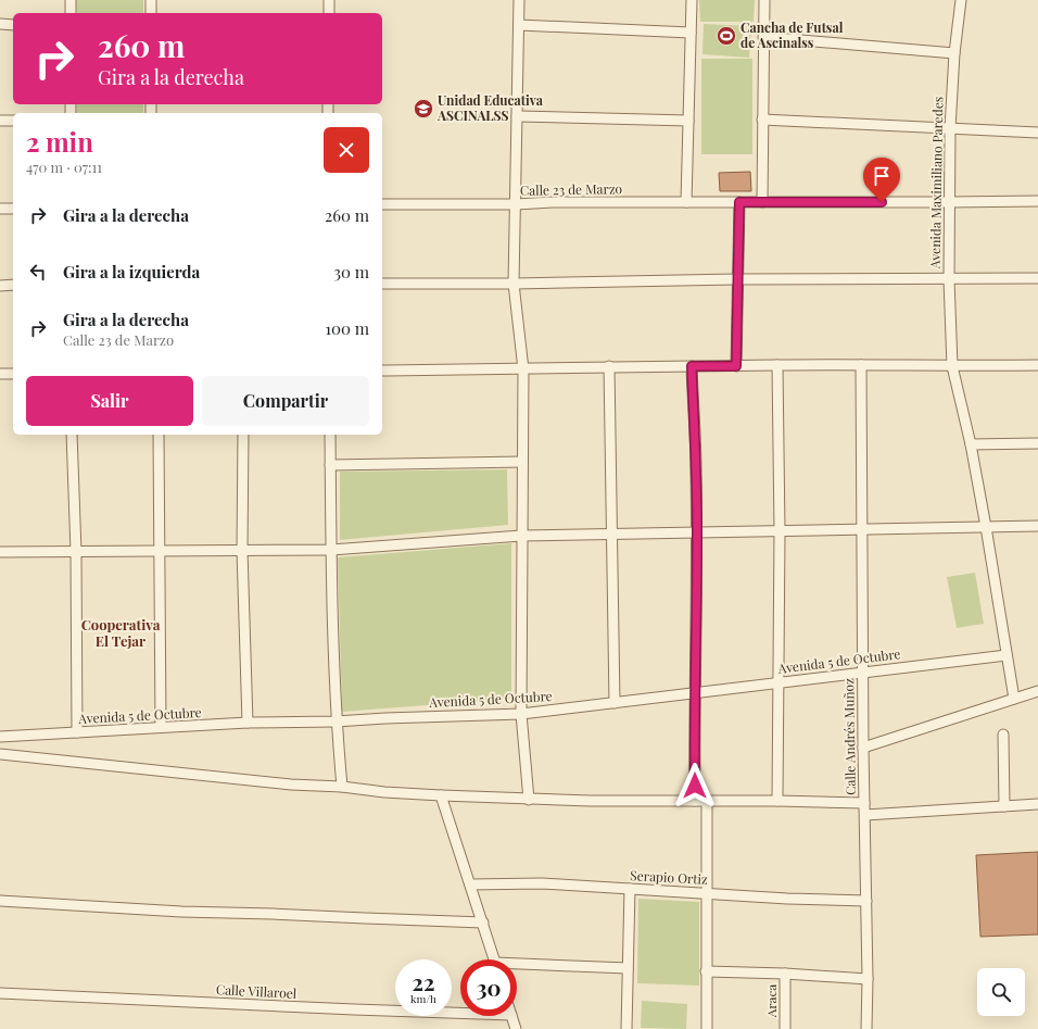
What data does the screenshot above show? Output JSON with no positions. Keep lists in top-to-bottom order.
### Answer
{
  "streets": {
    "street": [
      "Avenida Maximiliano Paredes",
      "Calle 23 de Marzo",
      "Avenida 5 de Octubre",
      "Calle Andrés Muñoz",
      "Serapio Ortiz",
      "Calle Villaroel",
      "Araca"
    ]
  },
  "crossings": [
    ["Avenida Maximiliano Paredes", "Calle 23 de Marzo"],
    ["Avenida Maximiliano Paredes", "Avenida 5 de Octubre"],
    ["Avenida 5 de Octubre", "Calle Andrés Muñoz"],
    ["Calle Andrés Muñoz", "Serapio Ortiz"]
  ],
  "districts": ["Cooperativa El Tejar"],
  "places": {
    "sports": ["Cancha de Futsal de Ascinalss"],
    "school or university": ["Unidad Educativa ASCINALSS"]
  },
  "page": {
    "turn": ["260 m", "Gira a la derecha"],
    "heading": ["2 min", "470 m · 07:11"],
    "list": [
      {
        "name": "Gira a la derecha",
        "value": "260 m"
      },
      {
        "name": "Gira a la izquierda",
        "value": "30 m"
      },
      {
        "name": "Gira a la derecha",
        "note": "Calle 23 de Marzo",
        "value": "100 m"
      }
    ],
    "buttons": ["Salir", "Compartir"],
    "speed": "22 km/h",
    "limit": "30"
  }
}
